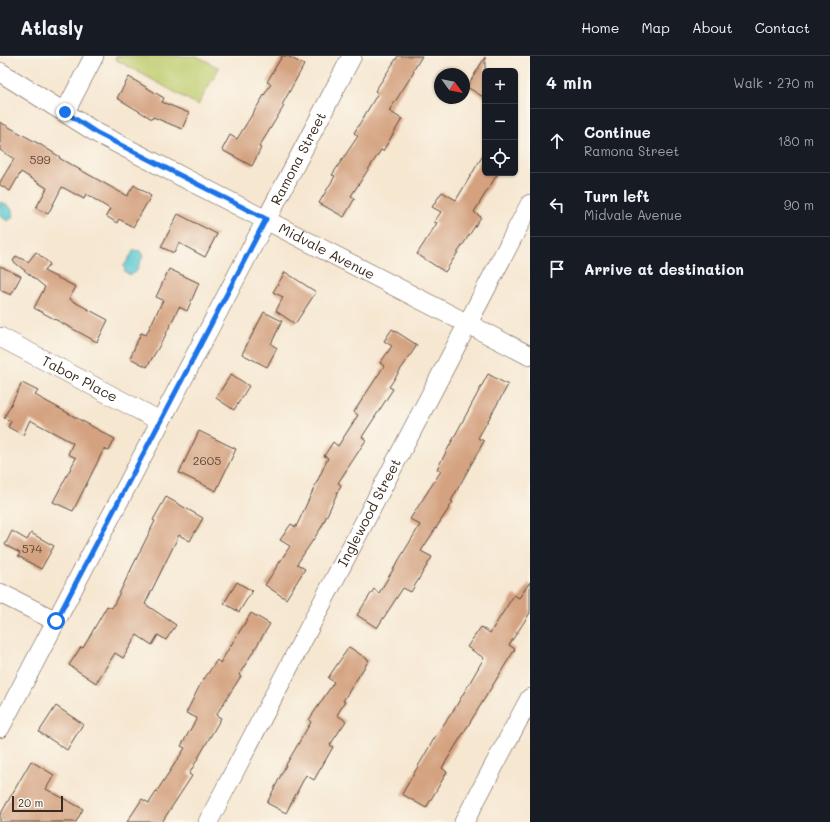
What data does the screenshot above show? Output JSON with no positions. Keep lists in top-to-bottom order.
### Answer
{
  "streets": {
    "street": [
      "Ramona Street",
      "Midvale Avenue",
      "Tabor Place",
      "Inglewood Street"
    ]
  },
  "crossings": [
    ["Ramona Street", "Midvale Avenue"],
    ["Ramona Street", "Tabor Place"],
    ["Midvale Avenue", "Inglewood Street"]
  ],
  "house_numbers": ["599", "2605", "574"],
  "scale_bar": "20 m",
  "north": "bottom right",
  "page": {
    "header": "Atlasly",
    "nav": [
      "Home",
      "Map",
      "About",
      "Contact"
    ],
    "heading": ["4 min", "Walk · 270 m"],
    "map_buttons": ["+", "−"],
    "list": [
      ["Continue", "Ramona Street", "180 m"],
      ["Turn left", "Midvale Avenue", "90 m"],
      "Arrive at destination"
    ],
    "scale": "20 m"
  }
}
